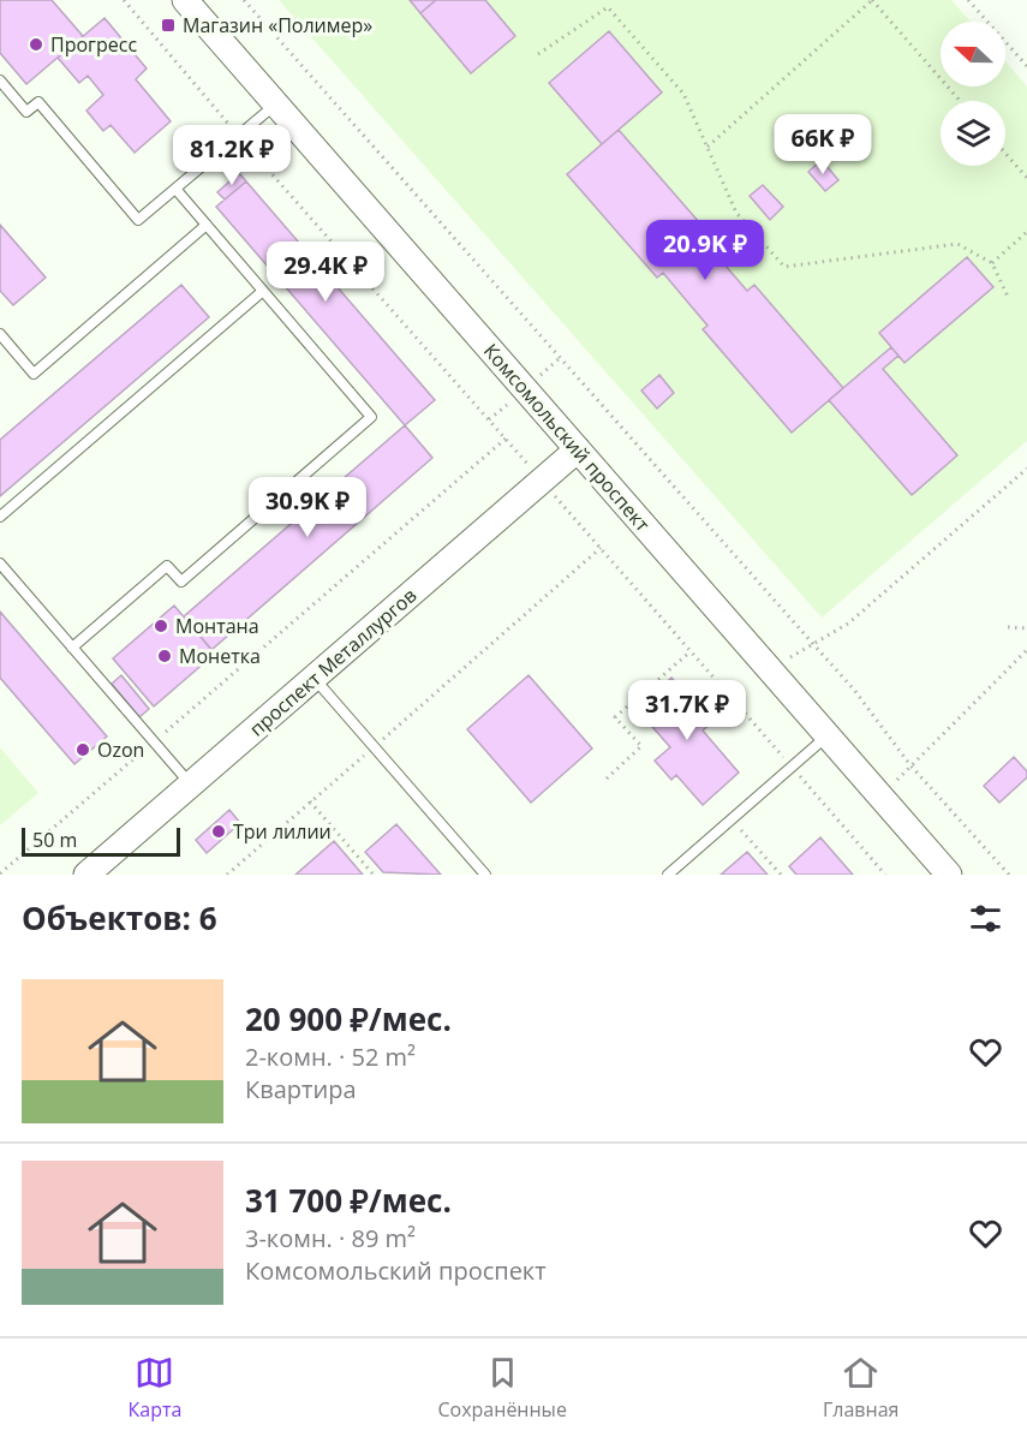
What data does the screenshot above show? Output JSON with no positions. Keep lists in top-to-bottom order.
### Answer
{
  "streets": {
    "street": ["Комсомольский проспект", "проспект Металлургов"]
  },
  "crossings": [
    ["Комсомольский проспект", "проспект Металлургов"]
  ],
  "places": {
    "transit": ["Магазин «Полимер»"],
    "other": [
      "Прогресс",
      "Монтана",
      "Монетка",
      "Ozon",
      "Три лилии"
    ]
  },
  "scale_bar": "50 m",
  "north": "left",
  "page": {
    "price": [
      "66K ₽",
      "81.2K ₽",
      "20.9K ₽",
      "29.4K ₽",
      "30.9K ₽",
      "31.7K ₽"
    ],
    "scale": "50 m",
    "heading": "Объектов: 6",
    "list": [
      {
        "name": "20 900 ₽/мес.",
        "note": "2-комн. · 52 m² · Квартира"
      },
      {
        "name": "31 700 ₽/мес.",
        "note": "3-комн. · 89 m² · Комсомольский проспект"
      }
    ],
    "tabs": ["Карта", "Сохранённые", "Главная"]
  }
}
